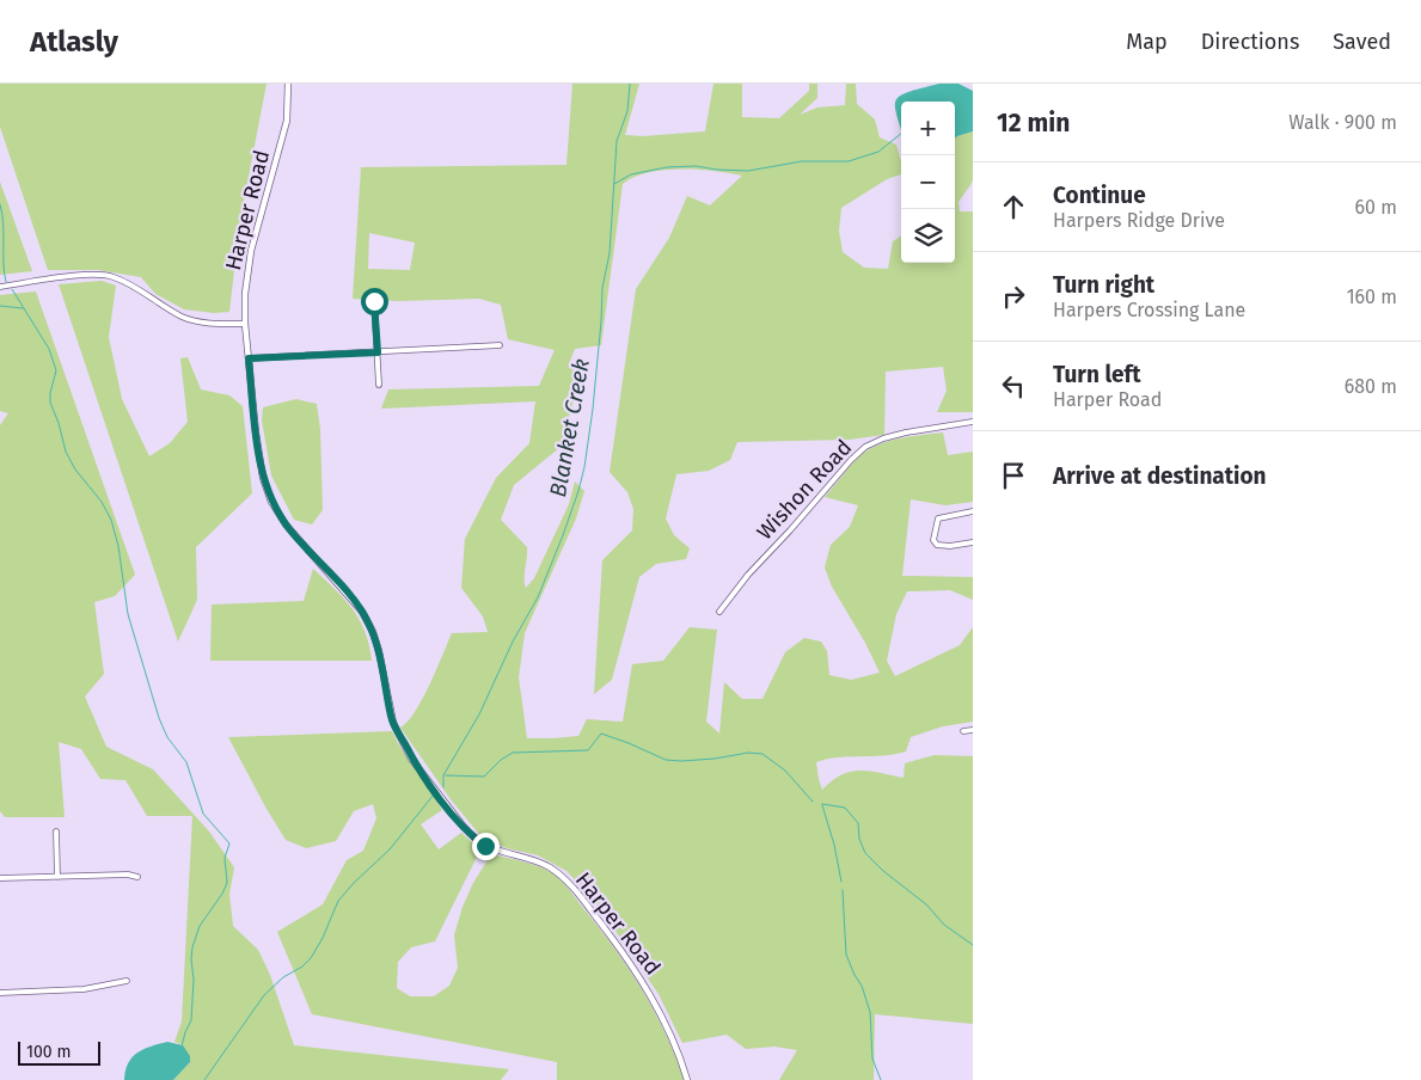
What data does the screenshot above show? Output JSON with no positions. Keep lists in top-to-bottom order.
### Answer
{
  "streets": {
    "street": ["Harper Road", "Wishon Road"]
  },
  "water": ["Blanket Creek"],
  "scale_bar": "100 m",
  "page": {
    "header": "Atlasly",
    "nav": ["Map", "Directions", "Saved"],
    "heading": ["12 min", "Walk · 900 m"],
    "map_buttons": ["+", "−"],
    "list": [
      ["Continue", "Harpers Ridge Drive", "60 m"],
      ["Turn right", "Harpers Crossing Lane", "160 m"],
      ["Turn left", "Harper Road", "680 m"],
      "Arrive at destination"
    ],
    "scale": "100 m"
  }
}
